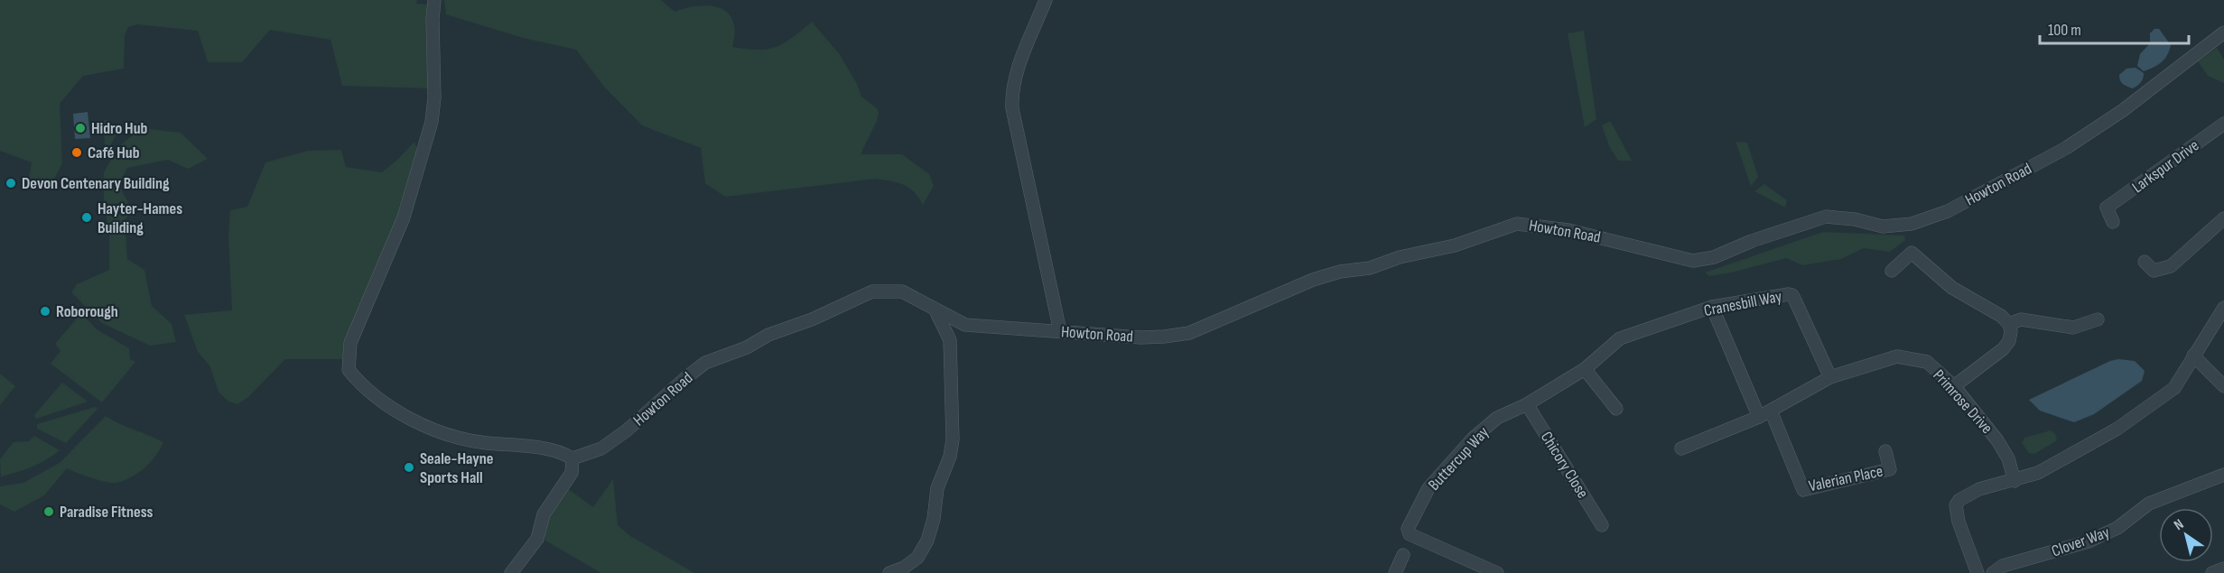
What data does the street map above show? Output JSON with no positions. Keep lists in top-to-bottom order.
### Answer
{
  "streets": {
    "street": [
      "Larkspur Drive",
      "Howton Road",
      "Cranesbill Way",
      "Primrose Drive",
      "Buttercup Way",
      "Chicory Close",
      "Valerian Place",
      "Clover Way"
    ]
  },
  "crossings": [
    ["Cranesbill Way", "Primrose Drive"],
    ["Cranesbill Way", "Buttercup Way"],
    ["Primrose Drive", "Valerian Place"],
    ["Buttercup Way", "Chicory Close"]
  ],
  "places": [
    "Hidro Hub",
    "Café Hub",
    "Devon Centenary Building",
    "Hayter-Hames Building",
    "Roborough",
    "Seale-Hayne Sports Hall",
    "Paradise Fitness"
  ],
  "scale_bar": "100 m",
  "north": "top left"
}
